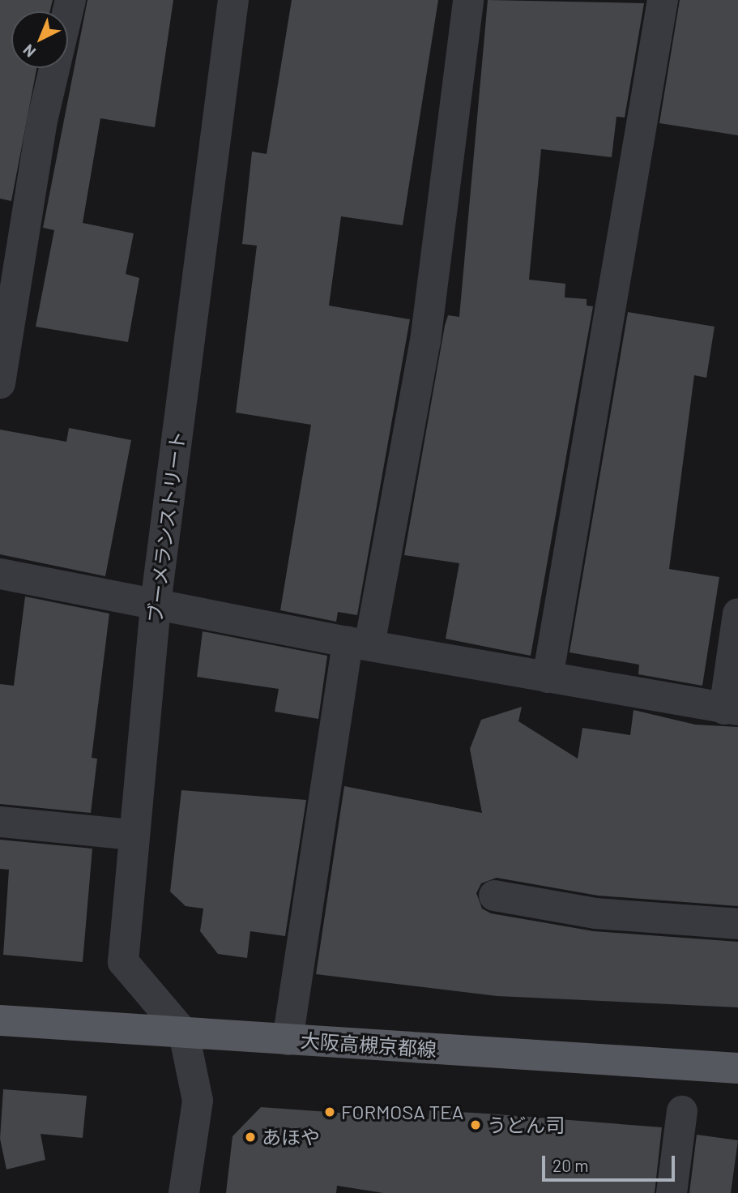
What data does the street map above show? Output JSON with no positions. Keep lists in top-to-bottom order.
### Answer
{
  "streets": {
    "main road": ["大阪高槻京都線"],
    "street": ["ブーメランストリート"]
  },
  "crossings": [
    ["ブーメランストリート", "大阪高槻京都線"]
  ],
  "places": ["FORMOSA TEA", "うどん司", "あほや"],
  "scale_bar": "20 m",
  "north": "bottom left"
}
